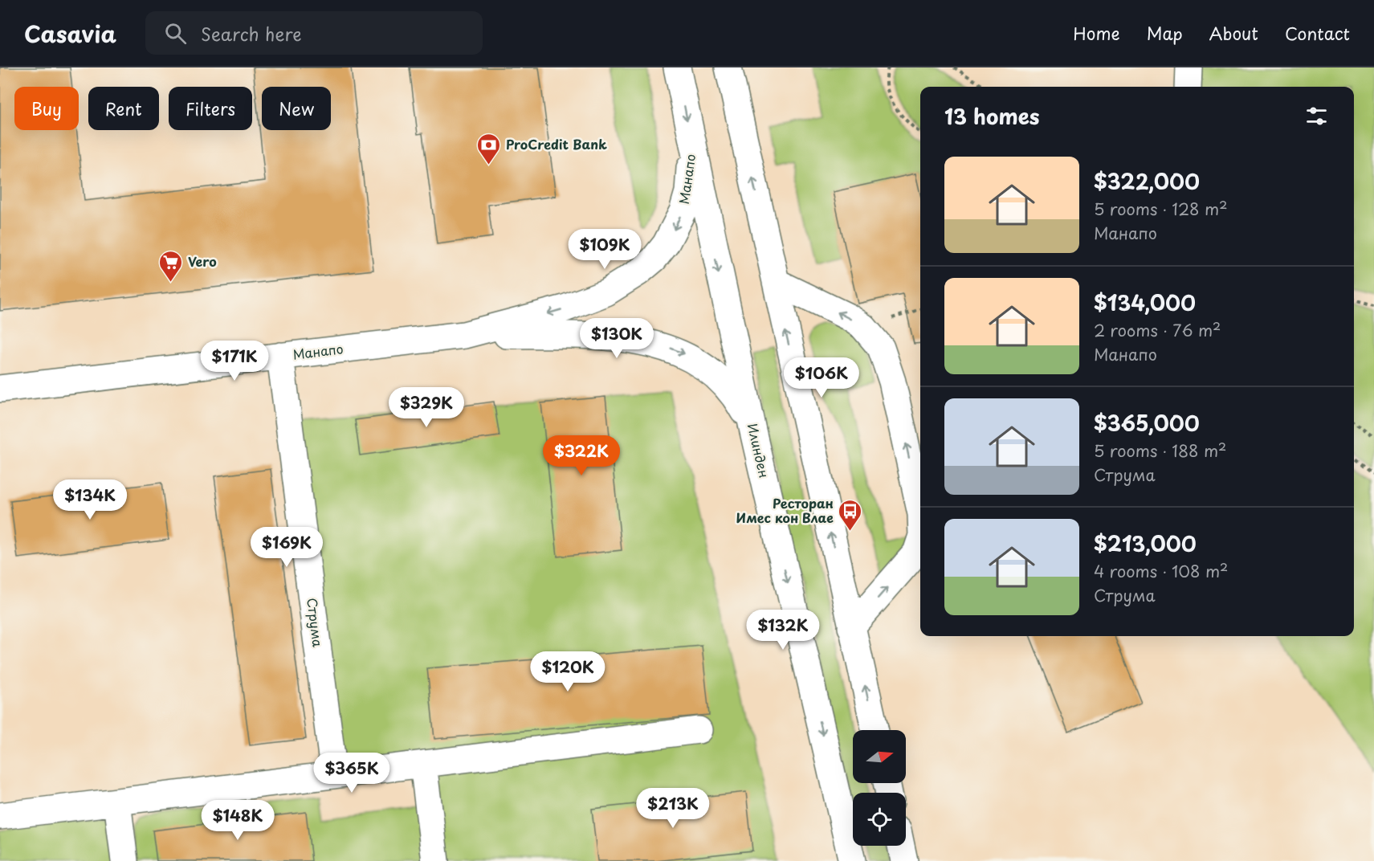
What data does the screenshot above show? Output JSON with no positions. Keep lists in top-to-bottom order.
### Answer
{
  "streets": {
    "street": ["Манапо", "Илинден", "Струма"]
  },
  "crossings": [
    ["Манапо", "Илинден"],
    ["Манапо", "Струма"]
  ],
  "places": {
    "bank": ["ProCredit Bank"],
    "supermarket": ["Vero"],
    "bus stop": ["Ресторан Имес кон Влае"]
  },
  "north": "right",
  "page": {
    "header": "Casavia",
    "search": "Search here",
    "nav": [
      "Home",
      "Map",
      "About",
      "Contact"
    ],
    "chip": [
      "Buy",
      "Rent",
      "Filters",
      "New"
    ],
    "heading": "13 homes",
    "list": [
      {
        "name": "$322,000",
        "note": "5 rooms · 128 m² · Манапо"
      },
      {
        "name": "$134,000",
        "note": "2 rooms · 76 m² · Манапо"
      },
      {
        "name": "$365,000",
        "note": "5 rooms · 188 m² · Струма"
      },
      {
        "name": "$213,000",
        "note": "4 rooms · 108 m² · Струма"
      }
    ],
    "price": [
      "$109K",
      "$130K",
      "$171K",
      "$106K",
      "$329K",
      "$322K",
      "$134K",
      "$169K",
      "$132K",
      "$120K",
      "$365K",
      "$213K",
      "$148K"
    ]
  }
}
